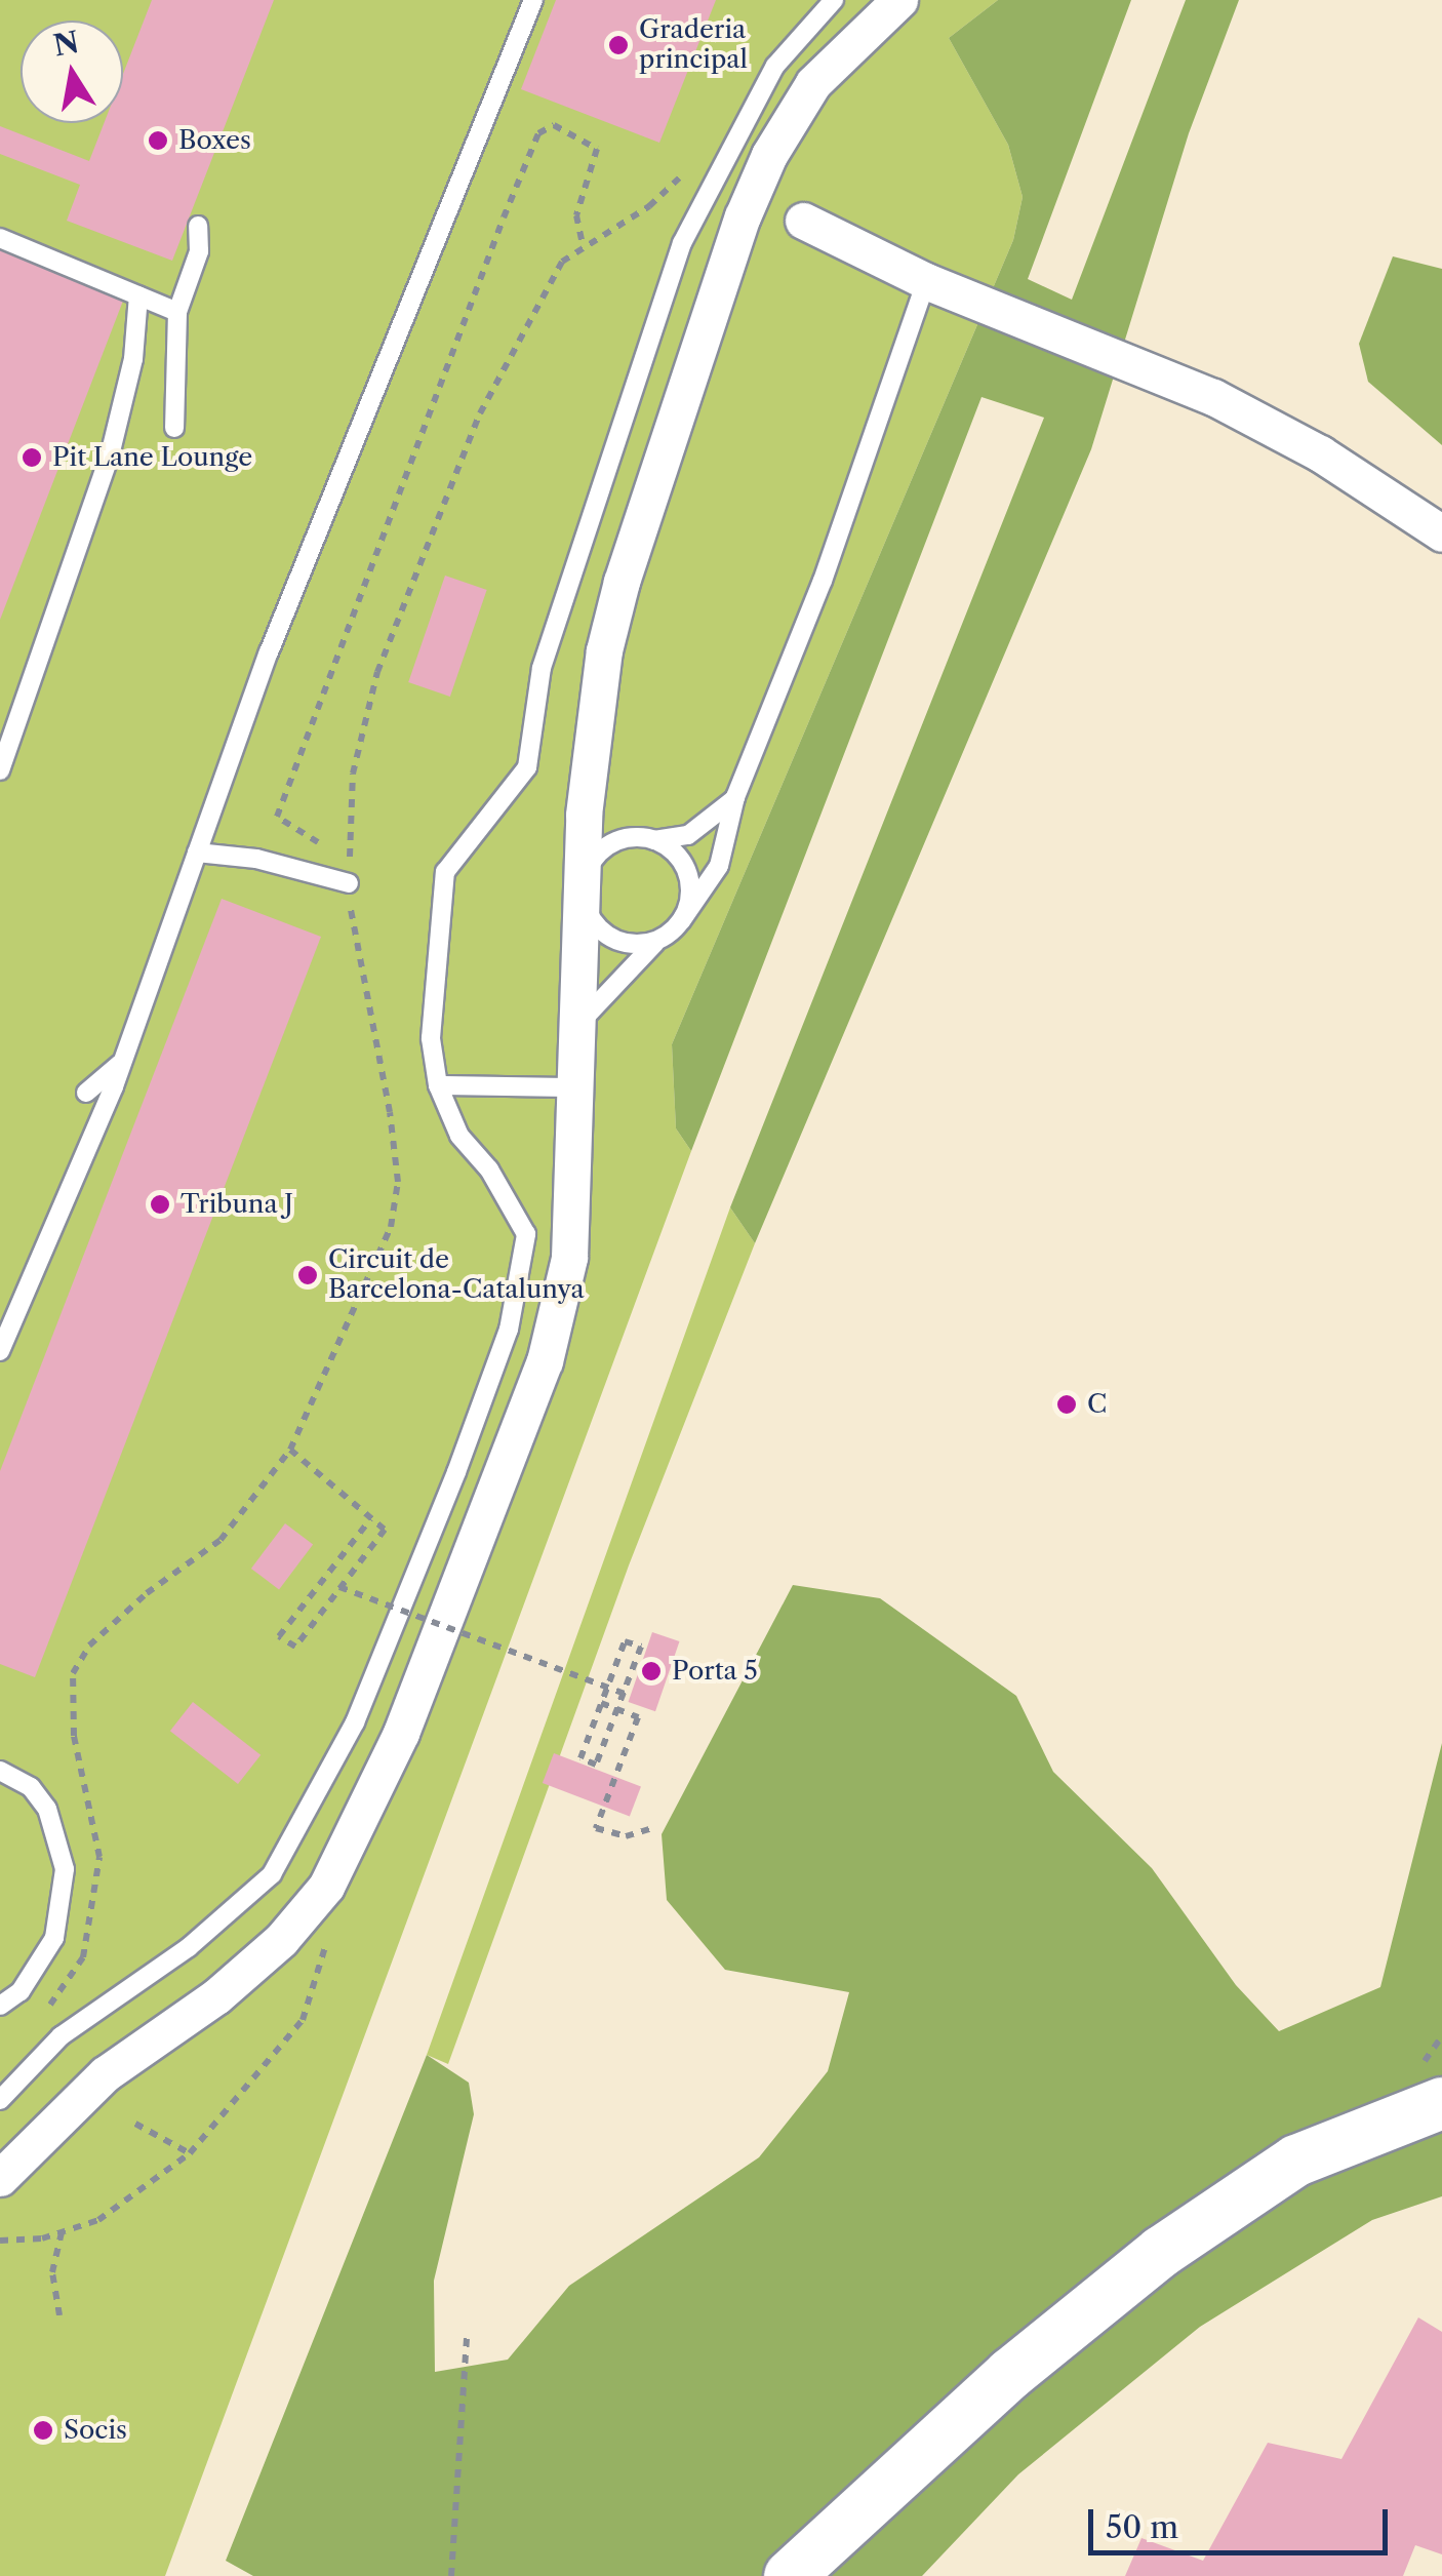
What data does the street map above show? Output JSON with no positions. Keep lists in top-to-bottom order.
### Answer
{
  "places": [
    "Graderia principal",
    "Boxes",
    "Pit Lane Lounge",
    "Tribuna J",
    "Circuit de Barcelona-Catalunya",
    "C",
    "Porta 5",
    "Socis"
  ],
  "scale_bar": "50 m",
  "north": "top"
}
